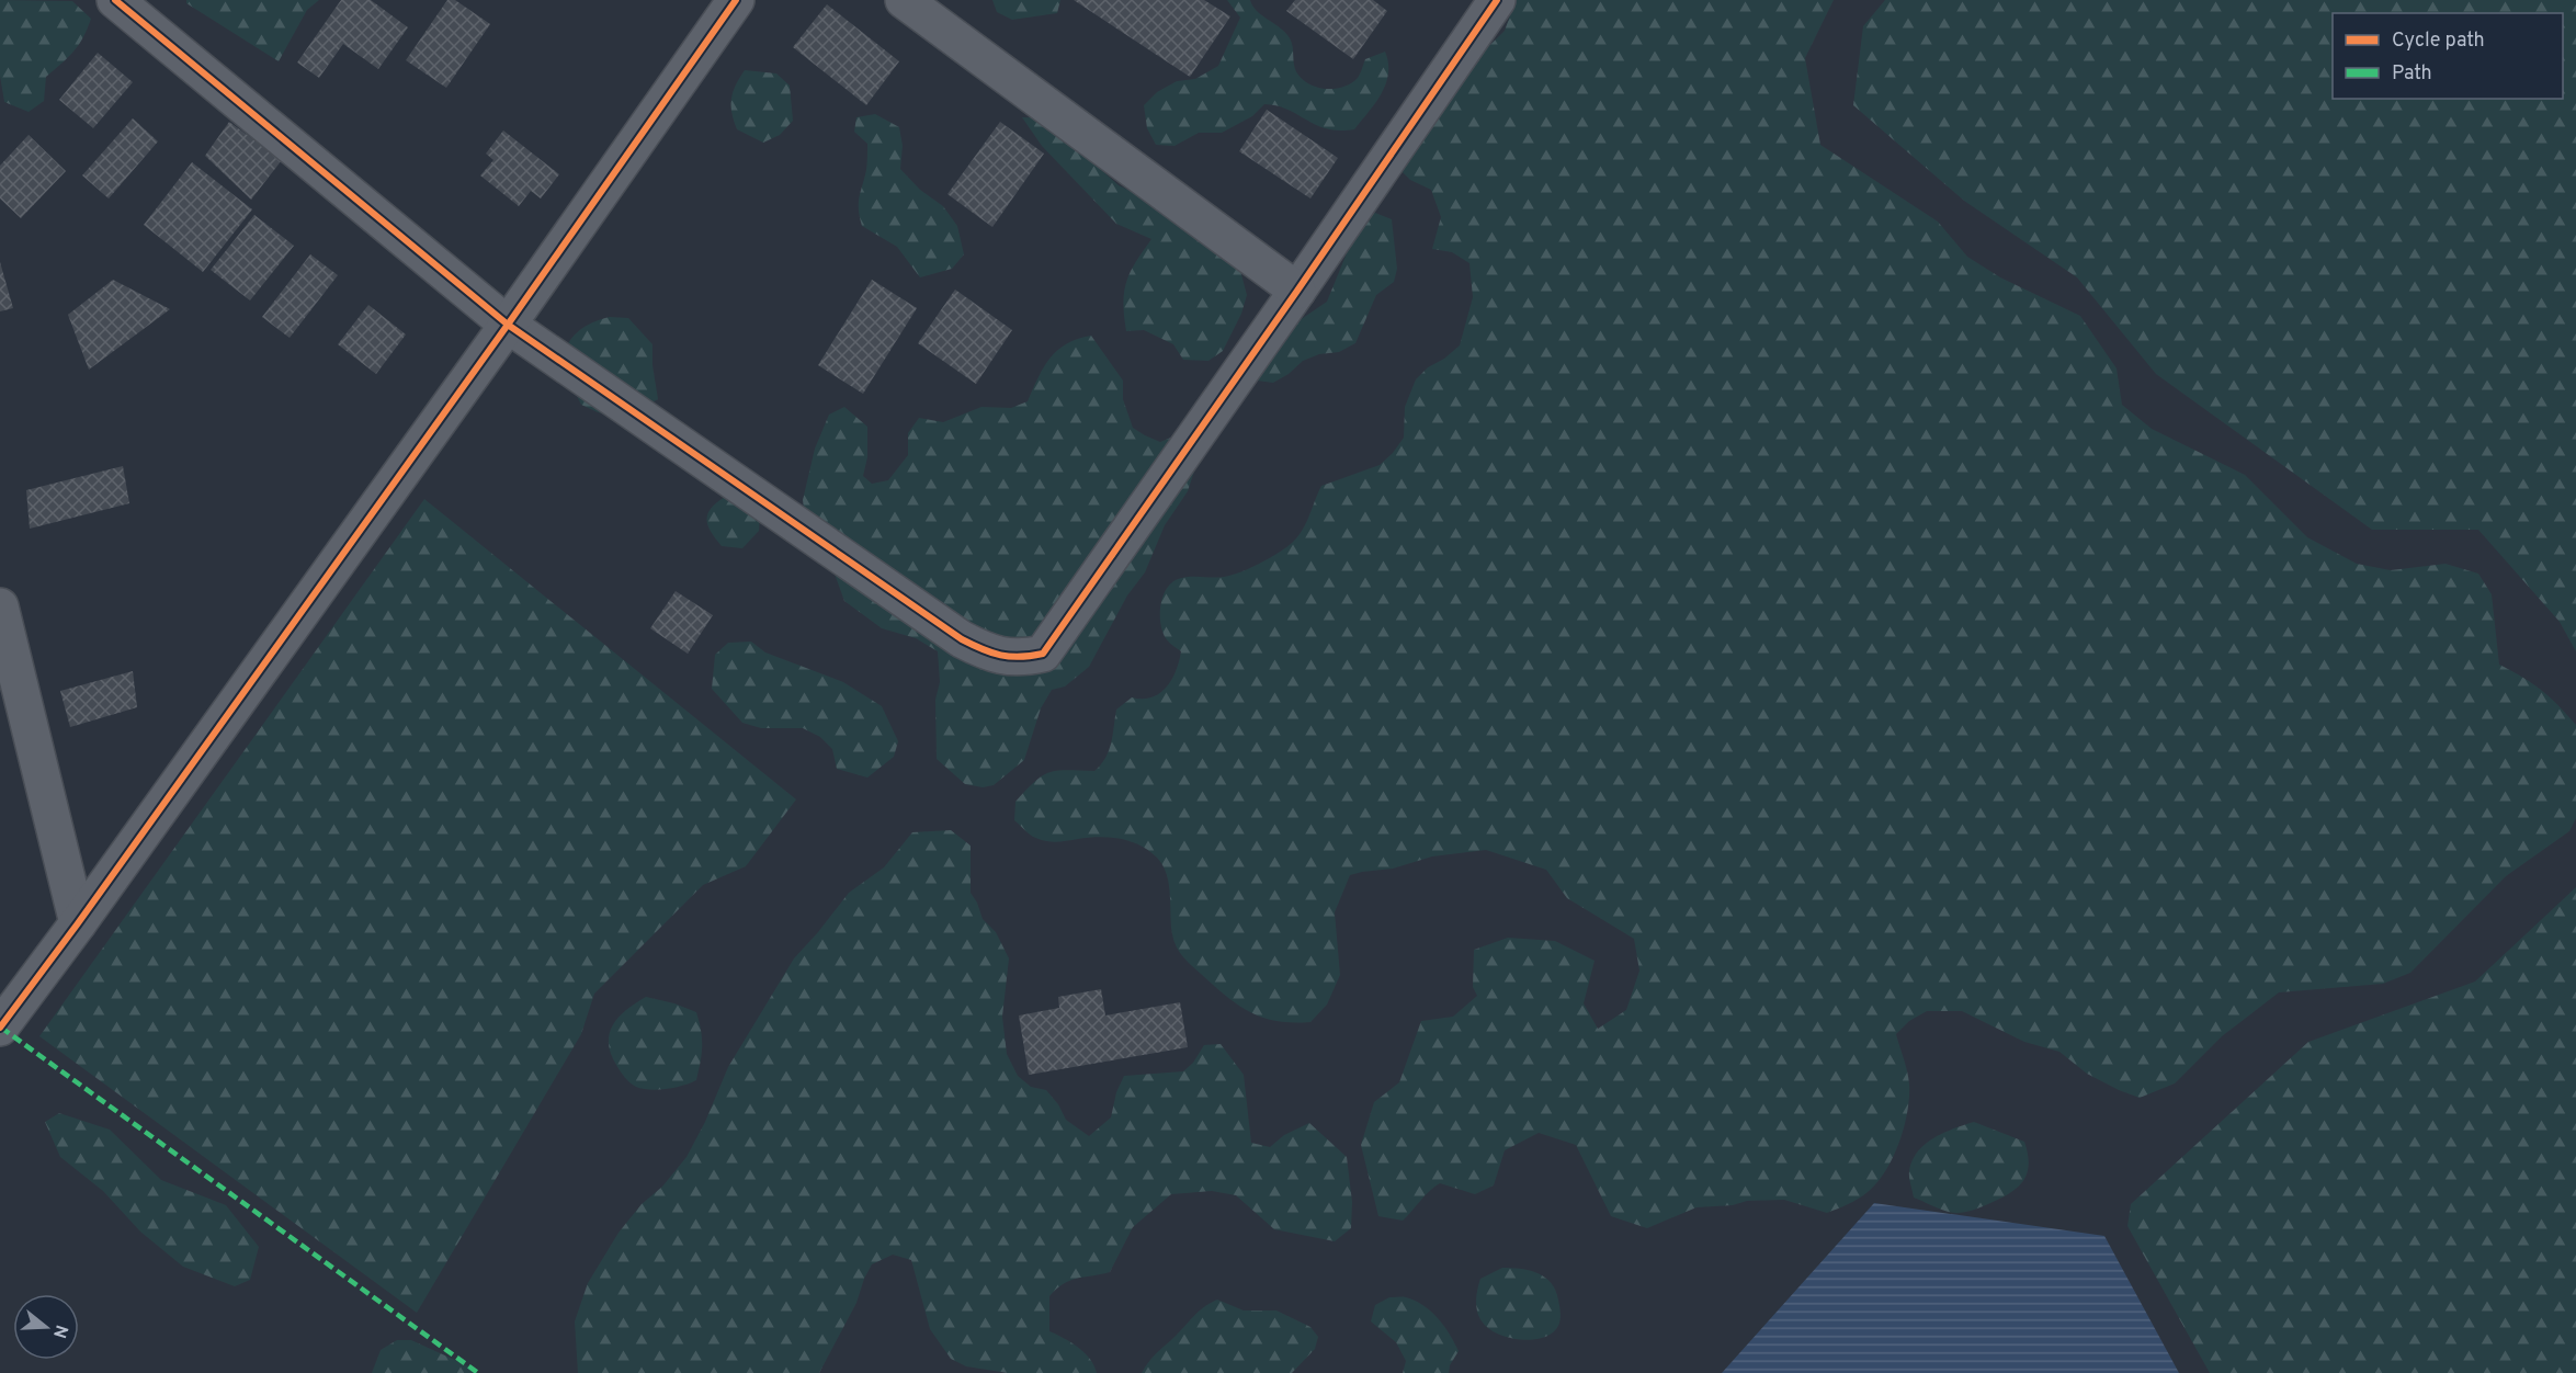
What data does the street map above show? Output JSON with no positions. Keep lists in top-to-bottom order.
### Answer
{
  "legend": ["Cycle path", "Path"],
  "north": "right"
}
